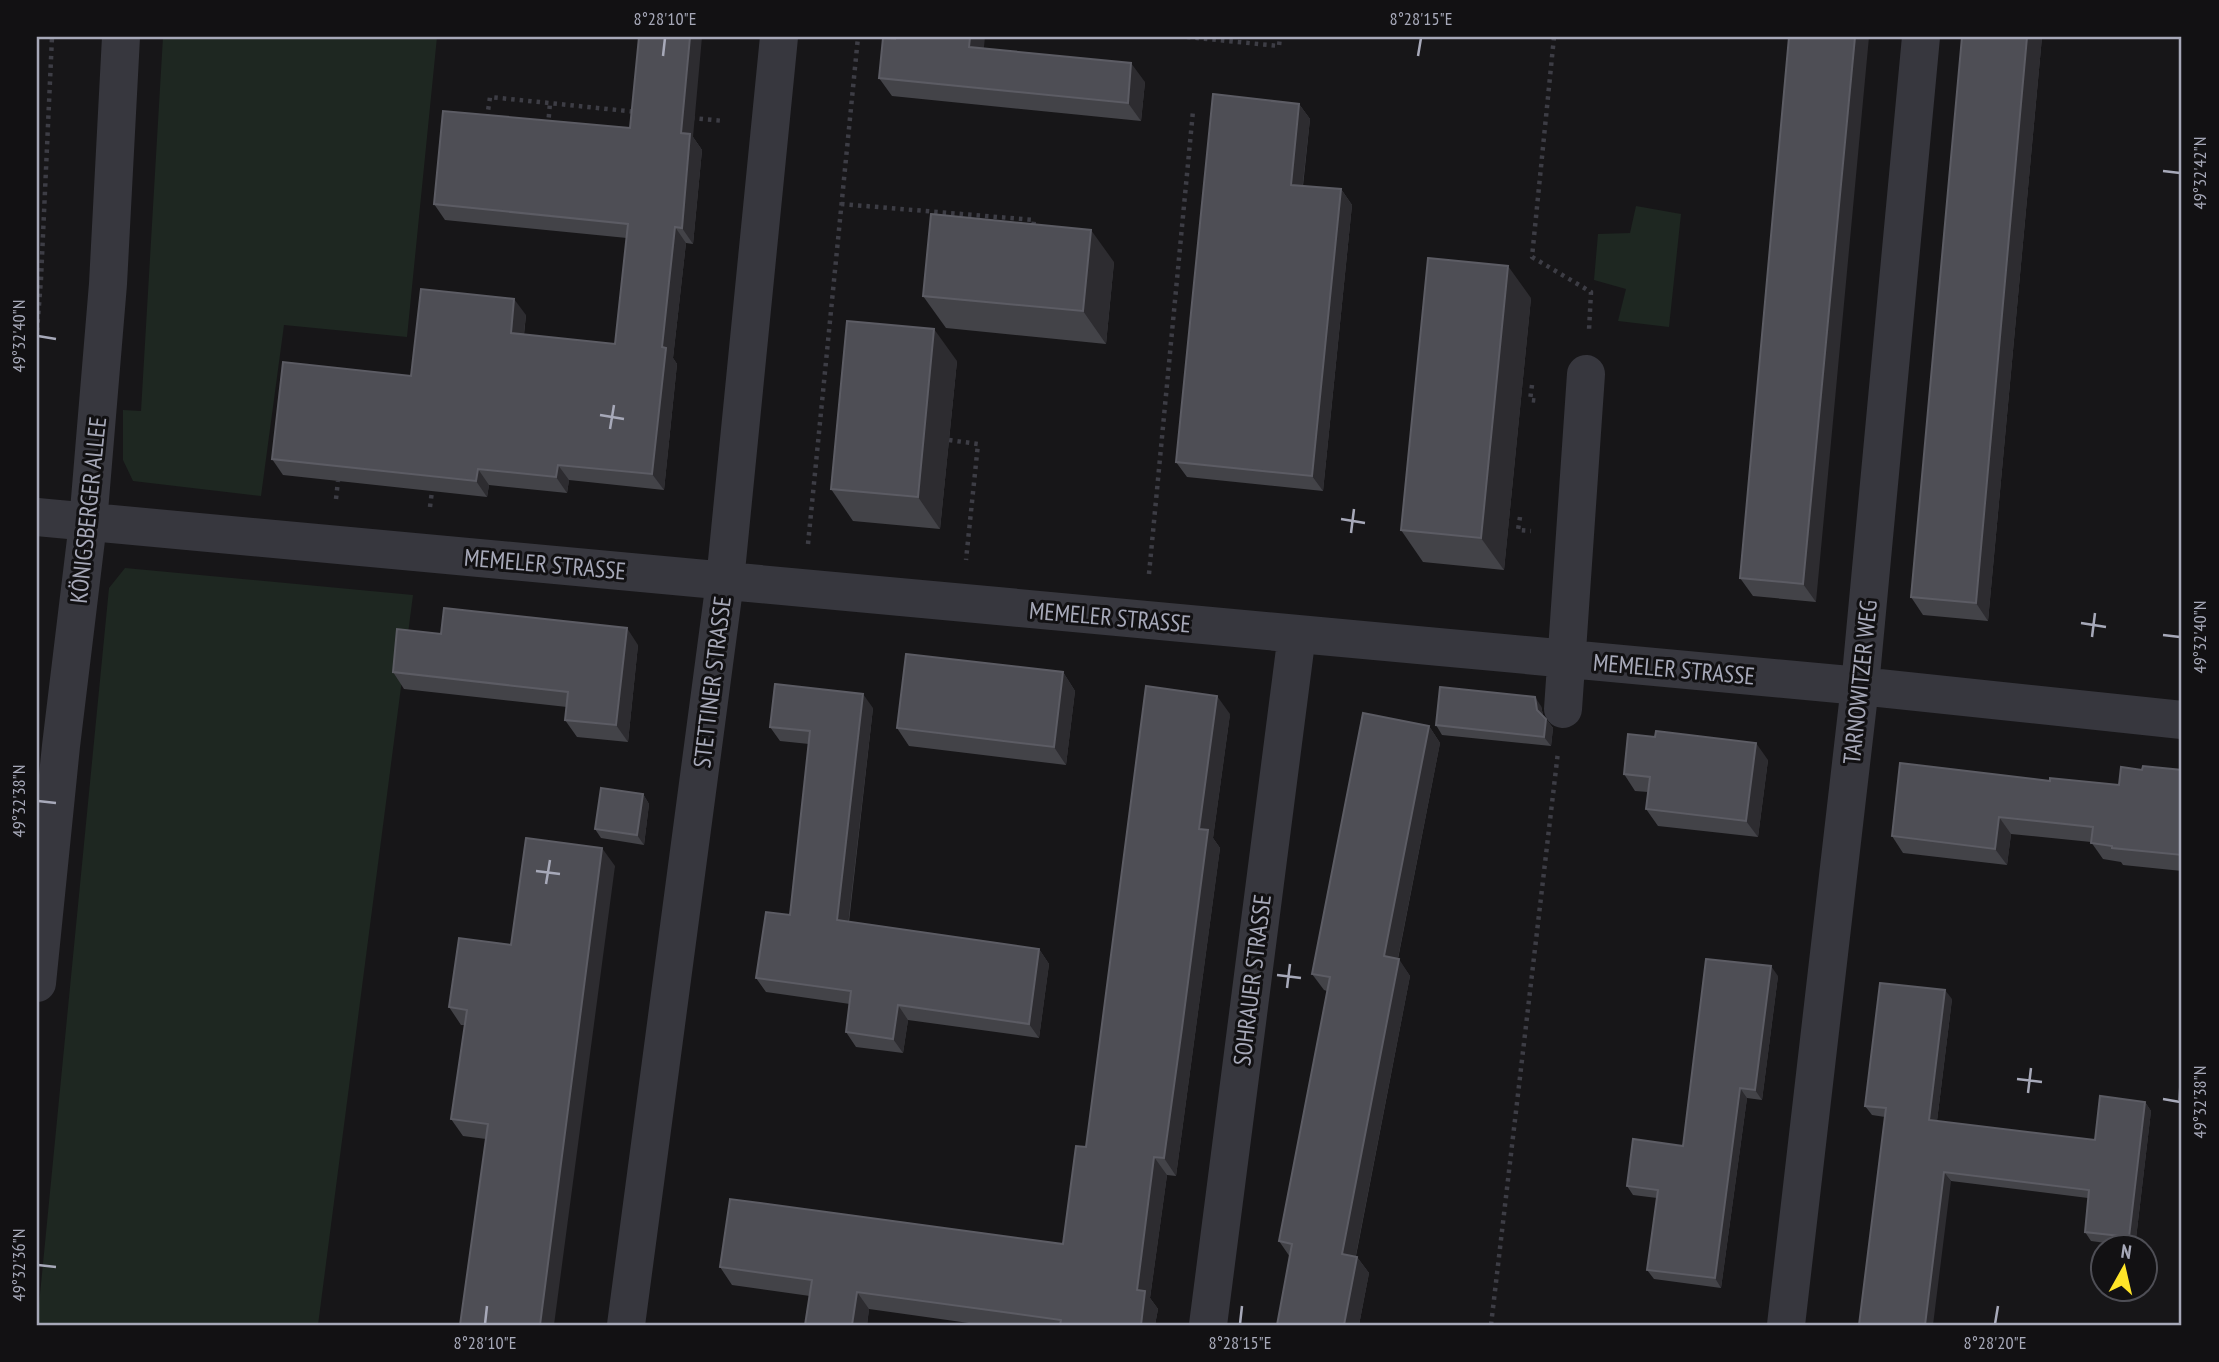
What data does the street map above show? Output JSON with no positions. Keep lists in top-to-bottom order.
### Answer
{
  "streets": {
    "street": [
      "KÖNIGSBERGER ALLEE",
      "MEMELER STRASSE",
      "STETTINER STRASSE",
      "TARNOWITZER WEG",
      "SOHRAUER STRASSE"
    ]
  },
  "crossings": [
    ["KÖNIGSBERGER ALLEE", "MEMELER STRASSE"],
    ["MEMELER STRASSE", "STETTINER STRASSE"],
    ["MEMELER STRASSE", "TARNOWITZER WEG"],
    ["MEMELER STRASSE", "SOHRAUER STRASSE"]
  ],
  "north": "top",
  "coordinates": [
    "8°28'10\"E",
    "8°28'15\"E",
    "49°32'42\"N",
    "49°32'40\"N",
    "49°32'38\"N",
    "49°32'36\"N",
    "8°28'20\"E"
  ]
}
